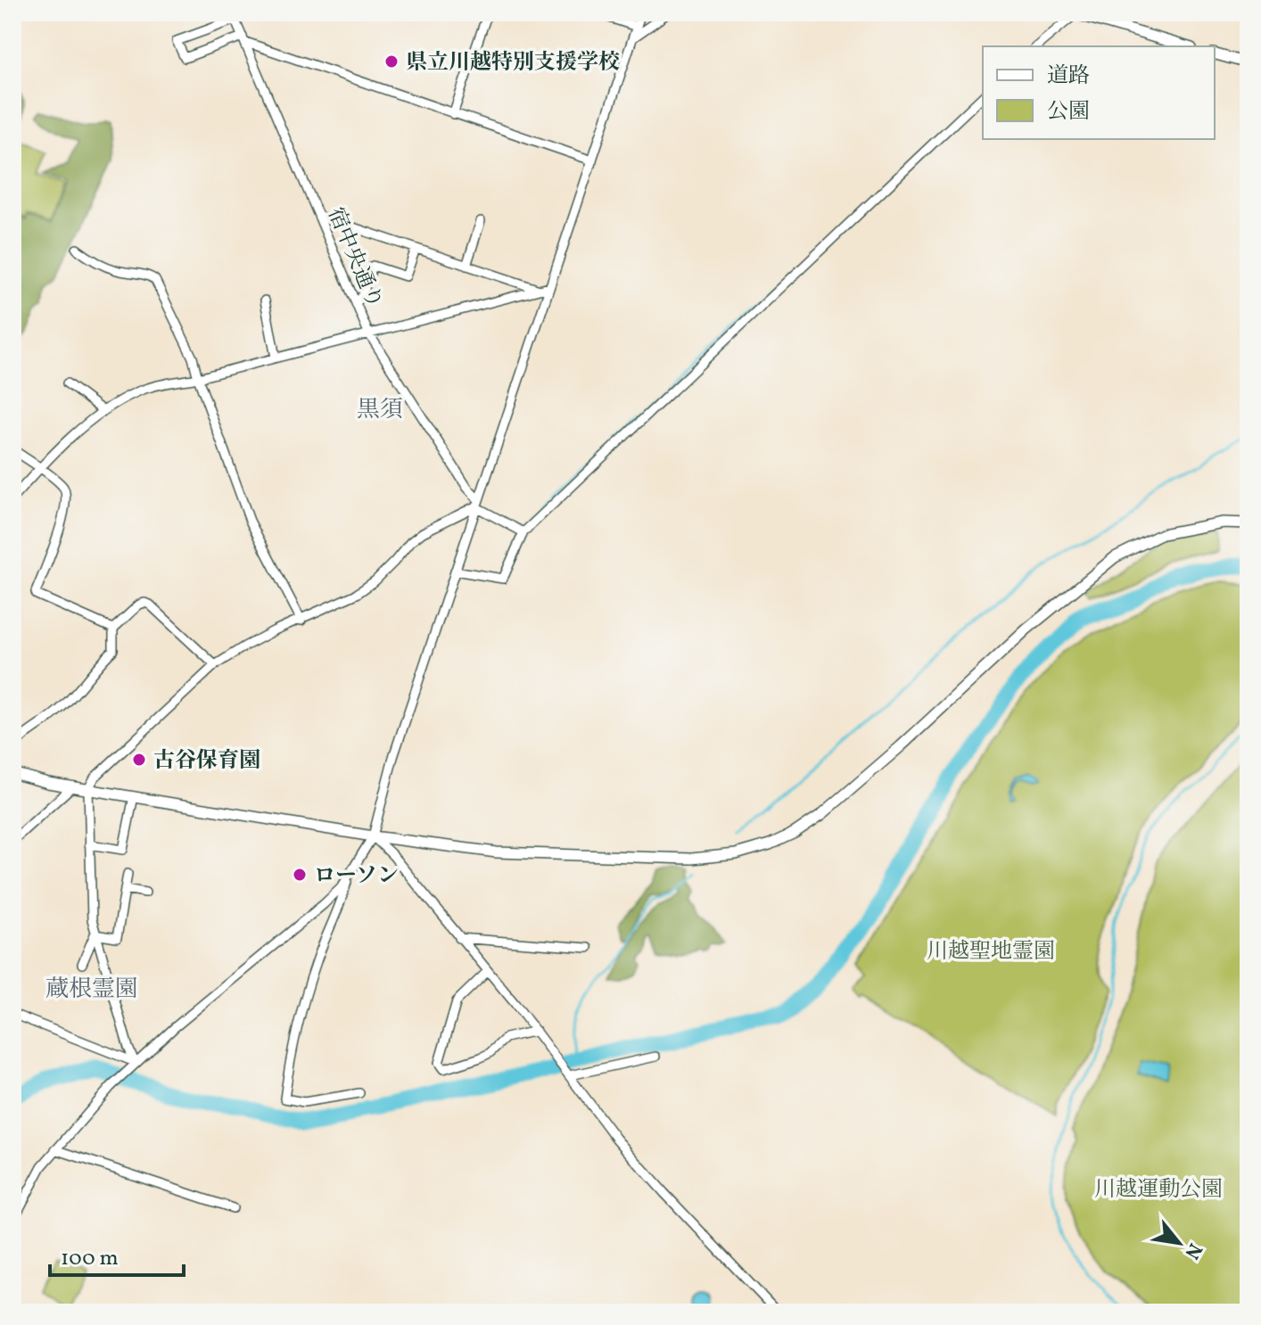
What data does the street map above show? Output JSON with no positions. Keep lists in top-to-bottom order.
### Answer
{
  "streets": {
    "street": ["宿中央通り"]
  },
  "districts": ["黒須", "蔵根霊園"],
  "parks": ["川越聖地霊園", "川越運動公園"],
  "places": ["県立川越特別支援学校", "古谷保育園", "ローソン"],
  "legend": ["道路", "公園"],
  "scale_bar": "100 m",
  "north": "bottom right"
}
